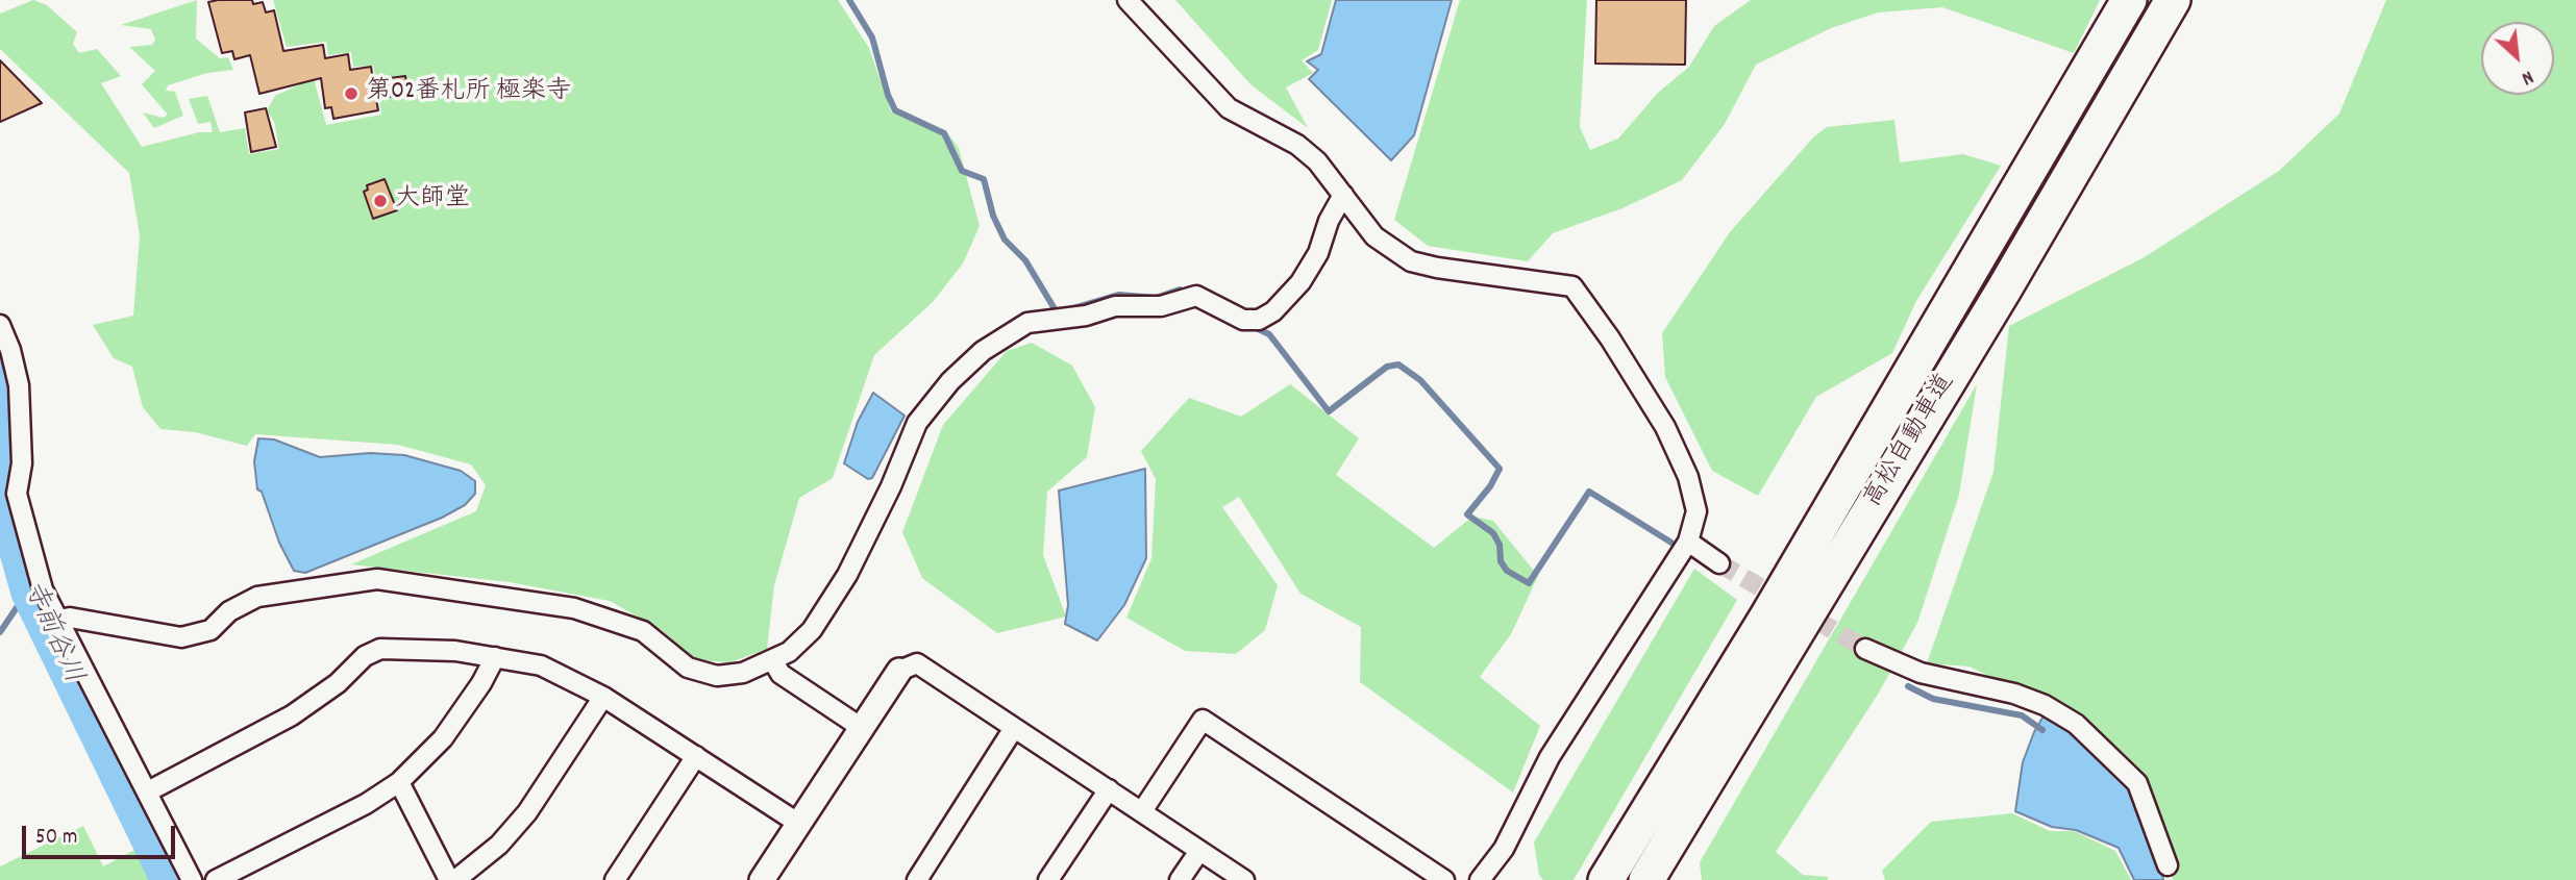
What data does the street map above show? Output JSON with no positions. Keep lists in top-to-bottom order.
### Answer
{
  "streets": {
    "highway": ["高松自動車道"]
  },
  "water": ["寺前谷川"],
  "places": ["第02番札所 極楽寺", "大師堂"],
  "scale_bar": "50 m",
  "north": "bottom right"
}
